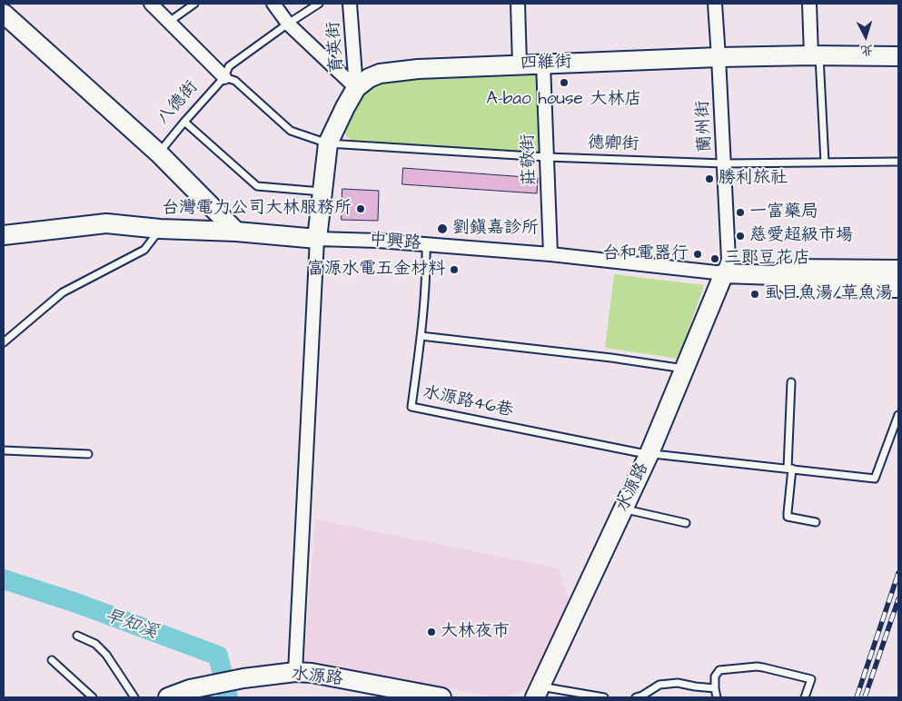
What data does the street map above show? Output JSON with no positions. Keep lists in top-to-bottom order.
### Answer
{
  "streets": {
    "street": [
      "育英街",
      "四維街",
      "八德街",
      "蘭州街",
      "莊敬街",
      "中興路",
      "水源路"
    ],
    "lane": ["德卿街", "水源路46巷"]
  },
  "crossings": [
    ["育英街", "四維街"],
    ["四維街", "蘭州街"],
    ["四維街", "德卿街"],
    ["四維街", "莊敬街"],
    ["四維街", "中興路"],
    ["八德街", "德卿街"],
    ["蘭州街", "德卿街"],
    ["蘭州街", "中興路"],
    ["蘭州街", "水源路"],
    ["德卿街", "莊敬街"],
    ["莊敬街", "中興路"],
    ["中興路", "水源路46巷"],
    ["中興路", "水源路"],
    ["水源路46巷", "水源路"]
  ],
  "water": ["早知溪"],
  "places": [
    "A-bao house 大林店",
    "勝利旅社",
    "台灣電力公司大林服務所",
    "一富藥局",
    "劉鎮嘉診所",
    "慈愛超級市場",
    "台和電器行",
    "三郎豆花店",
    "富源水電五金材料",
    "虱目魚湯/草魚湯",
    "大林夜市"
  ],
  "north": "bottom"
}
